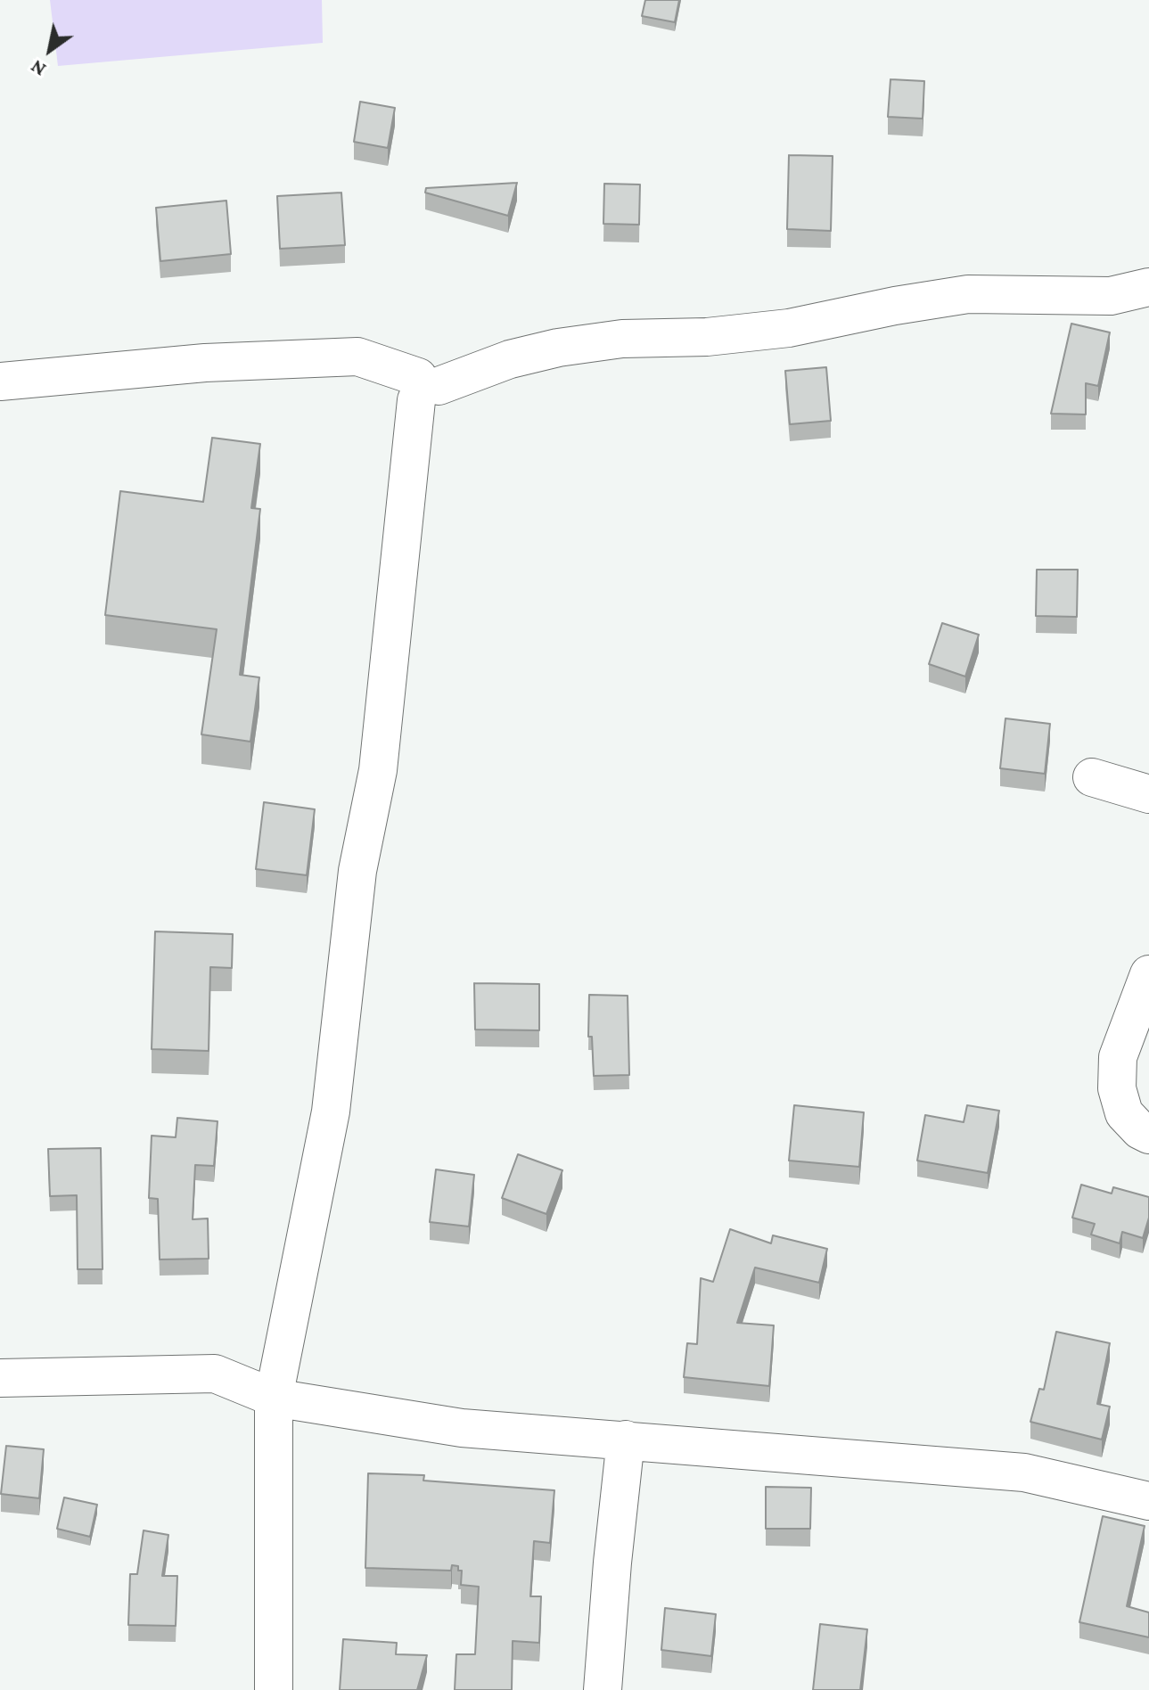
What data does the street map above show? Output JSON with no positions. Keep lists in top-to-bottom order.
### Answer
{
  "north": "bottom left"
}
